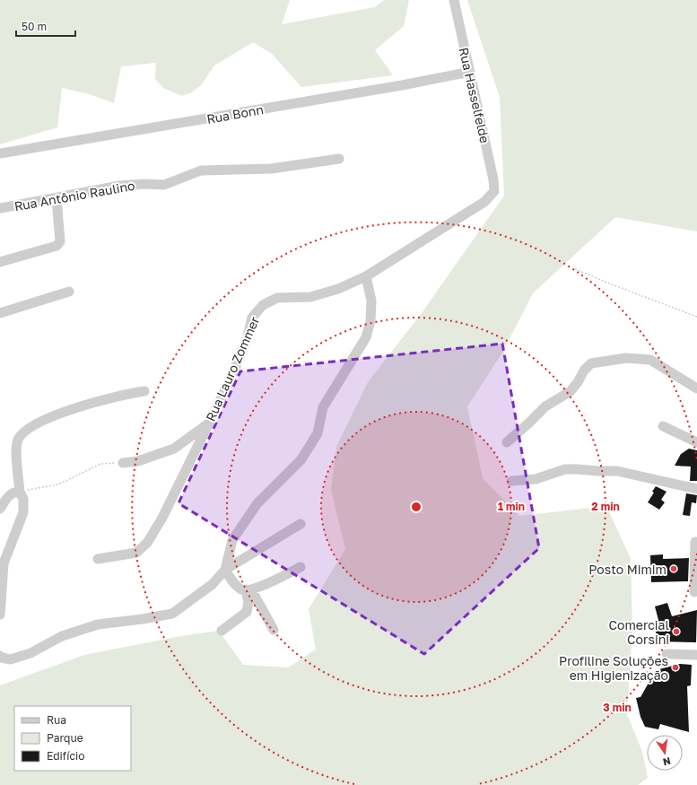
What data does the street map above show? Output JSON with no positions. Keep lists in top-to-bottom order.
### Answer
{
  "streets": {
    "street": [
      "Rua Hasselfelde",
      "Rua Bonn",
      "Rua Antônio Raulino",
      "Rua Lauro Zommer"
    ]
  },
  "crossings": [
    ["Rua Hasselfelde", "Rua Bonn"],
    ["Rua Hasselfelde", "Rua Lauro Zommer"]
  ],
  "places": ["Posto Mimim", "Comercial Corsini", "Profiline Soluções em Higienização"],
  "legend": ["Rua", "Parque", "Edifício"],
  "scale_bar": "50 m",
  "north": "bottom",
  "rings": ["1 min", "2 min", "3 min"]
}
